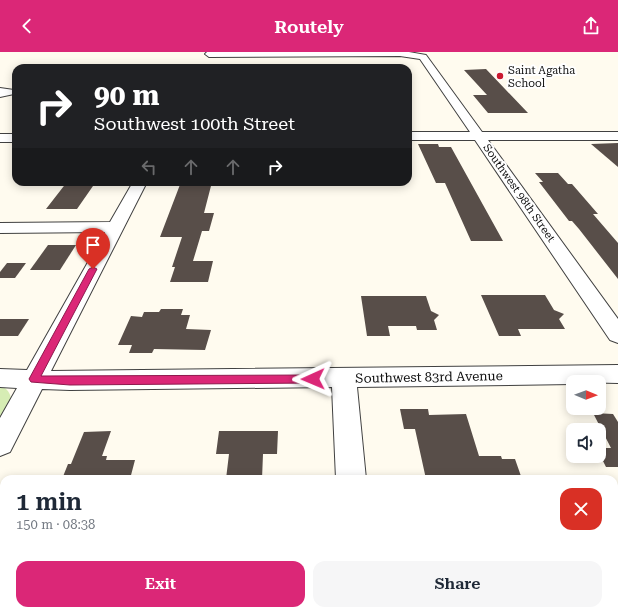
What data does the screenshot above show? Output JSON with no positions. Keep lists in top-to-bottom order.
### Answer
{
  "streets": {
    "street": ["Southwest 98th Street", "Southwest 83rd Avenue"]
  },
  "places": ["Saint Agatha School"],
  "north": "right",
  "page": {
    "header": "Routely",
    "turn": ["90 m", "Southwest 100th Street"],
    "heading": ["1 min", "150 m · 08:38"],
    "buttons": ["Exit", "Share"]
  }
}
